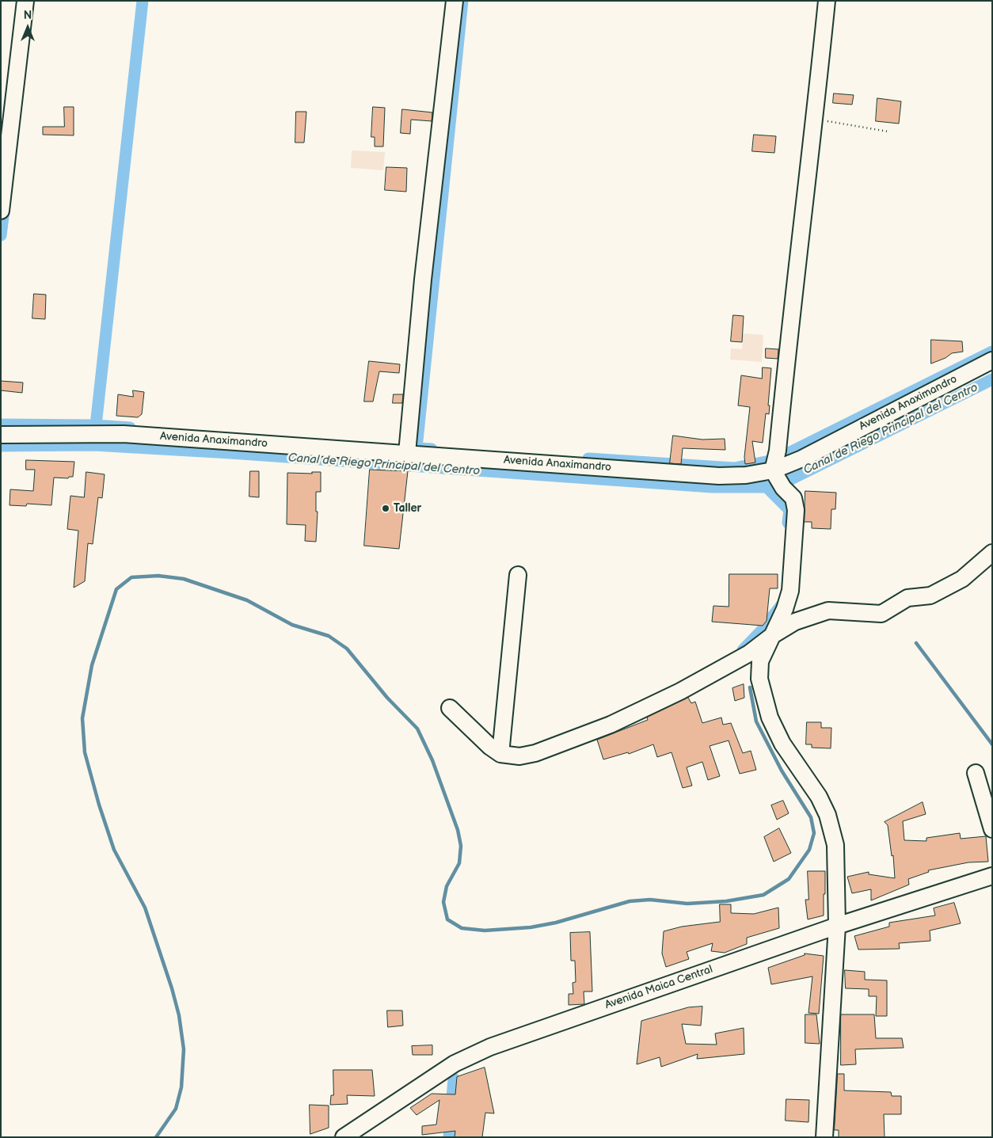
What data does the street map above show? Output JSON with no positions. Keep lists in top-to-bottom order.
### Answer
{
  "streets": {
    "street": ["Avenida Anaximandro", "Avenida Maica Central"]
  },
  "water": ["Canal de Riego Principal del Centro"],
  "places": ["Taller"],
  "north": "top"
}
